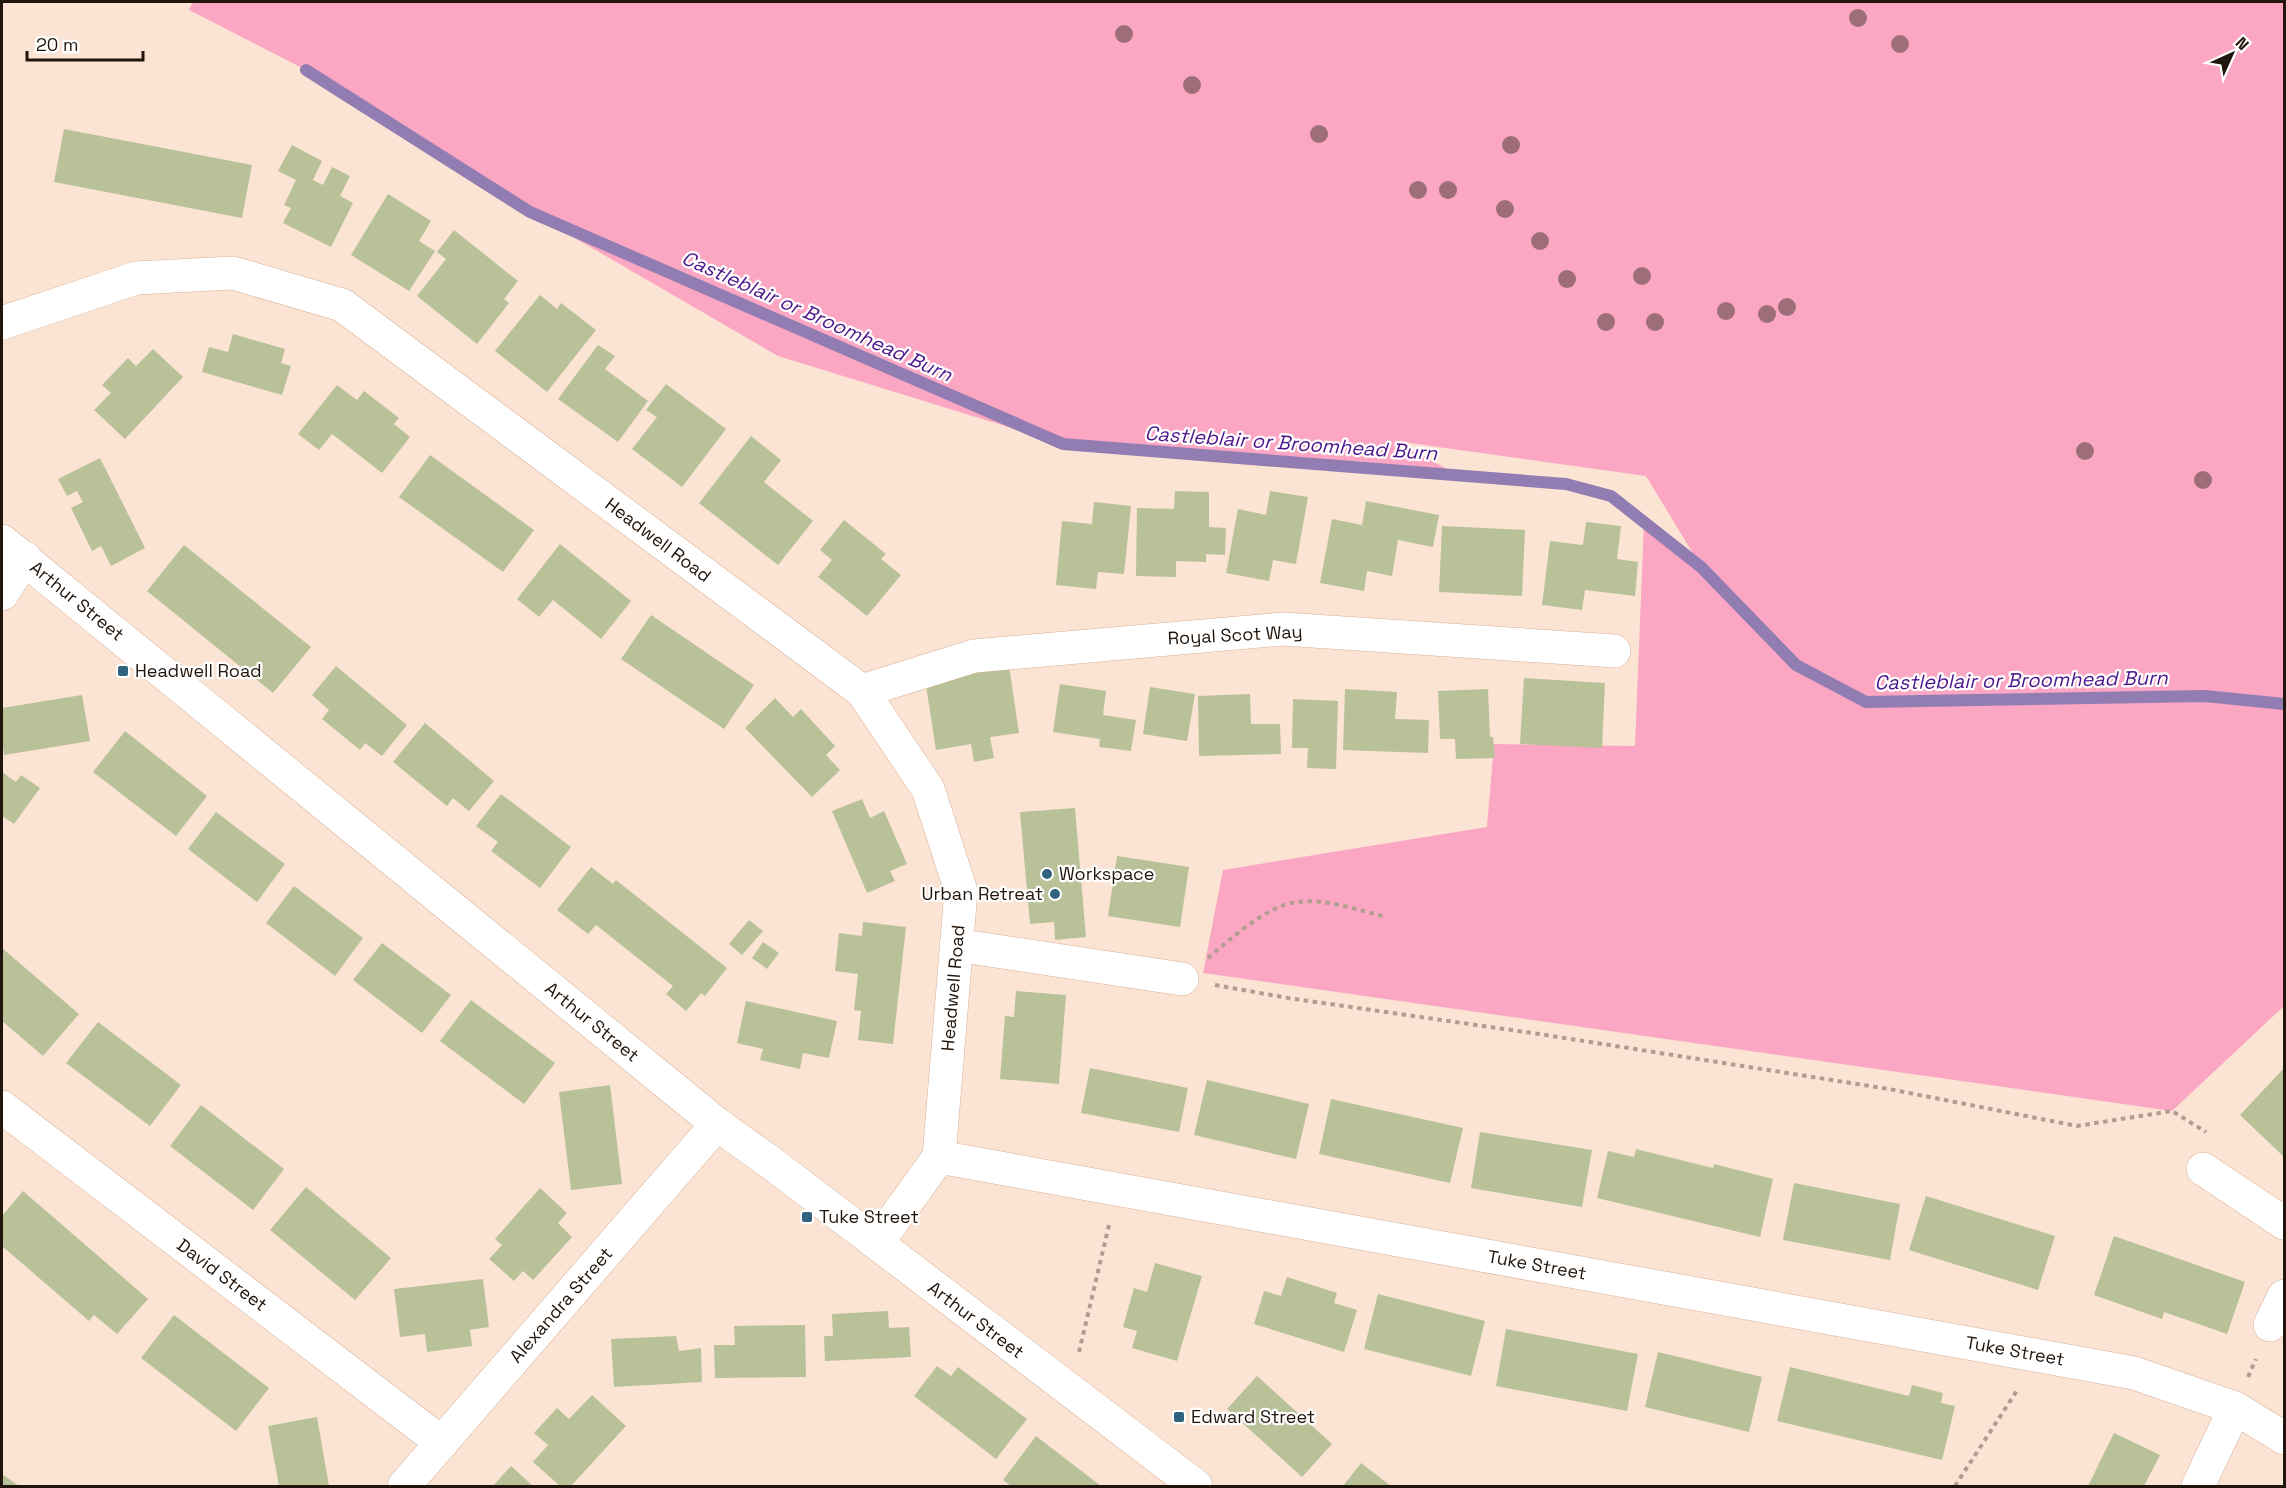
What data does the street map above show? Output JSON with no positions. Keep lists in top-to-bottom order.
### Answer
{
  "streets": {
    "street": [
      "Headwell Road",
      "Arthur Street",
      "Royal Scot Way",
      "Tuke Street",
      "David Street",
      "Alexandra Street"
    ]
  },
  "crossings": [
    ["Headwell Road", "Royal Scot Way"],
    ["Headwell Road", "Tuke Street"],
    ["Arthur Street", "Alexandra Street"],
    ["David Street", "Alexandra Street"]
  ],
  "water": ["Castleblair or Broomhead Burn"],
  "places": {
    "transit": ["Headwell Road", "Tuke Street", "Edward Street"],
    "other": ["Workspace", "Urban Retreat"]
  },
  "scale_bar": "20 m",
  "north": "top right"
}
